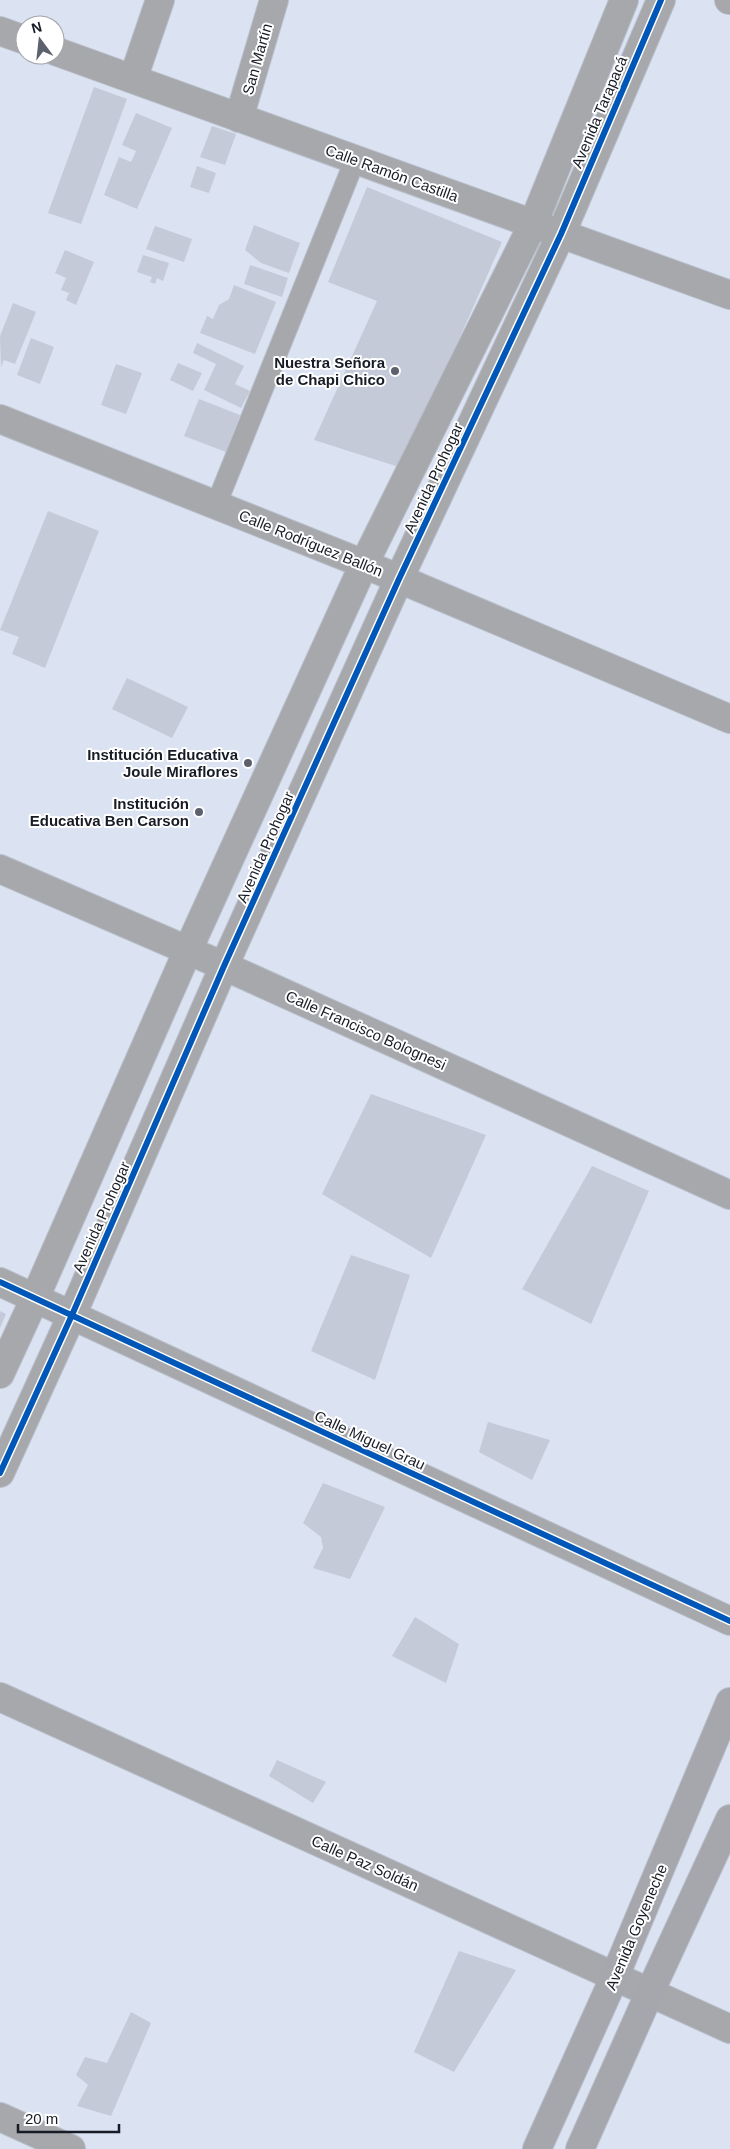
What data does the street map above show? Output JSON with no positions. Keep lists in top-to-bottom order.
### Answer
{
  "streets": {
    "main road": ["Avenida Goyeneche"],
    "street": [
      "San Martín",
      "Avenida Tarapacá",
      "Calle Ramón Castilla",
      "Avenida Prohogar",
      "Calle Rodríguez Ballón",
      "Calle Francisco Bolognesi",
      "Calle Miguel Grau",
      "Calle Paz Soldán"
    ]
  },
  "crossings": [
    ["San Martín", "Calle Ramón Castilla"],
    ["Avenida Tarapacá", "Calle Ramón Castilla"],
    ["Avenida Tarapacá", "Avenida Prohogar"],
    ["Calle Ramón Castilla", "Avenida Prohogar"],
    ["Avenida Prohogar", "Calle Rodríguez Ballón"],
    ["Avenida Prohogar", "Calle Francisco Bolognesi"],
    ["Avenida Prohogar", "Calle Miguel Grau"],
    ["Calle Paz Soldán", "Avenida Goyeneche"]
  ],
  "places": ["Nuestra Señora de Chapi Chico", "Institución Educativa Joule Miraflores", "Institución Educativa Ben Carson"],
  "scale_bar": "20 m",
  "north": "top"
}
